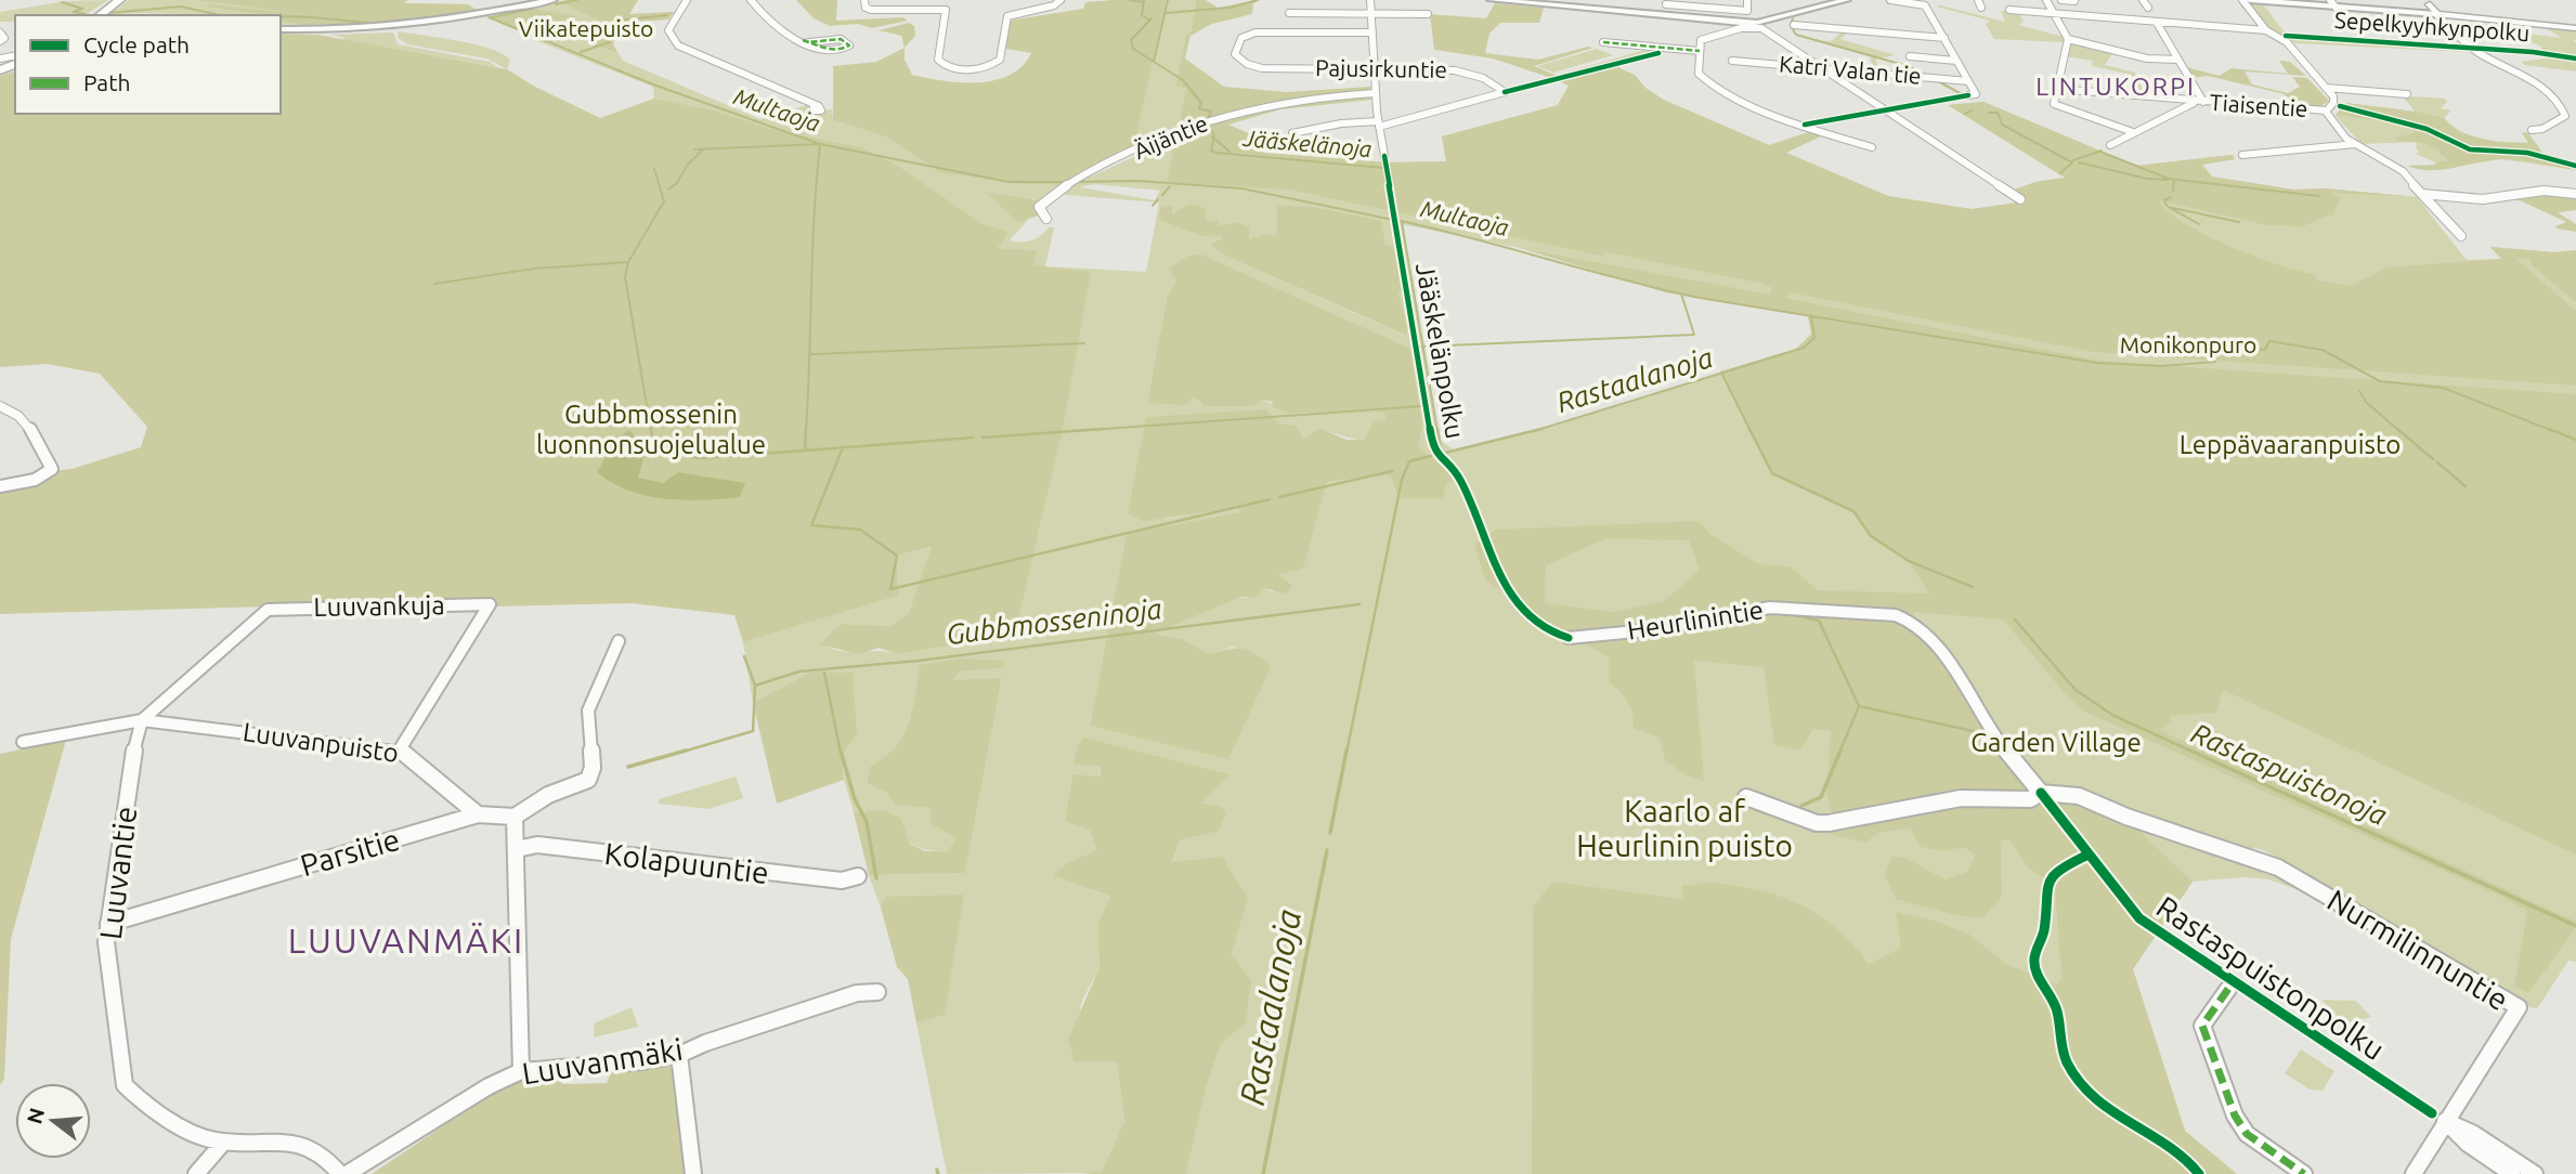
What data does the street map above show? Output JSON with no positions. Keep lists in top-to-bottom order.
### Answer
{
  "streets": {
    "street": [
      "Pajusirkuntie",
      "Katri Valan tie",
      "Tiaisentie",
      "Äijäntie",
      "Luuvankuja",
      "Heurlinintie",
      "Luuvanpuisto",
      "Parsitie",
      "Kolapuuntie",
      "Luuvantie",
      "Nurmilinnuntie",
      "Luuvanmäki"
    ],
    "cycle path": ["Sepelkyyhkynpolku", "Jääskelänpolku", "Rastaspuistonpolku"]
  },
  "crossings": [
    ["Luuvankuja", "Luuvanpuisto"],
    ["Luuvankuja", "Luuvantie"],
    ["Heurlinintie", "Nurmilinnuntie"],
    ["Luuvanpuisto", "Parsitie"],
    ["Luuvanpuisto", "Luuvantie"],
    ["Parsitie", "Luuvantie"]
  ],
  "districts": ["LINTUKORPI", "LUUVANMÄKI"],
  "water": [
    "Multaoja",
    "Jääskelänoja",
    "Rastaalanoja",
    "Gubbmosseninoja",
    "Rastaspuistonoja"
  ],
  "parks": [
    "Viikatepuisto",
    "Monikonpuro",
    "Gubbmossenin luonnonsuojelualue",
    "Leppävaaranpuisto",
    "Garden Village",
    "Kaarlo af Heurlinin puisto"
  ],
  "legend": ["Cycle path", "Path"],
  "north": "left"
}
